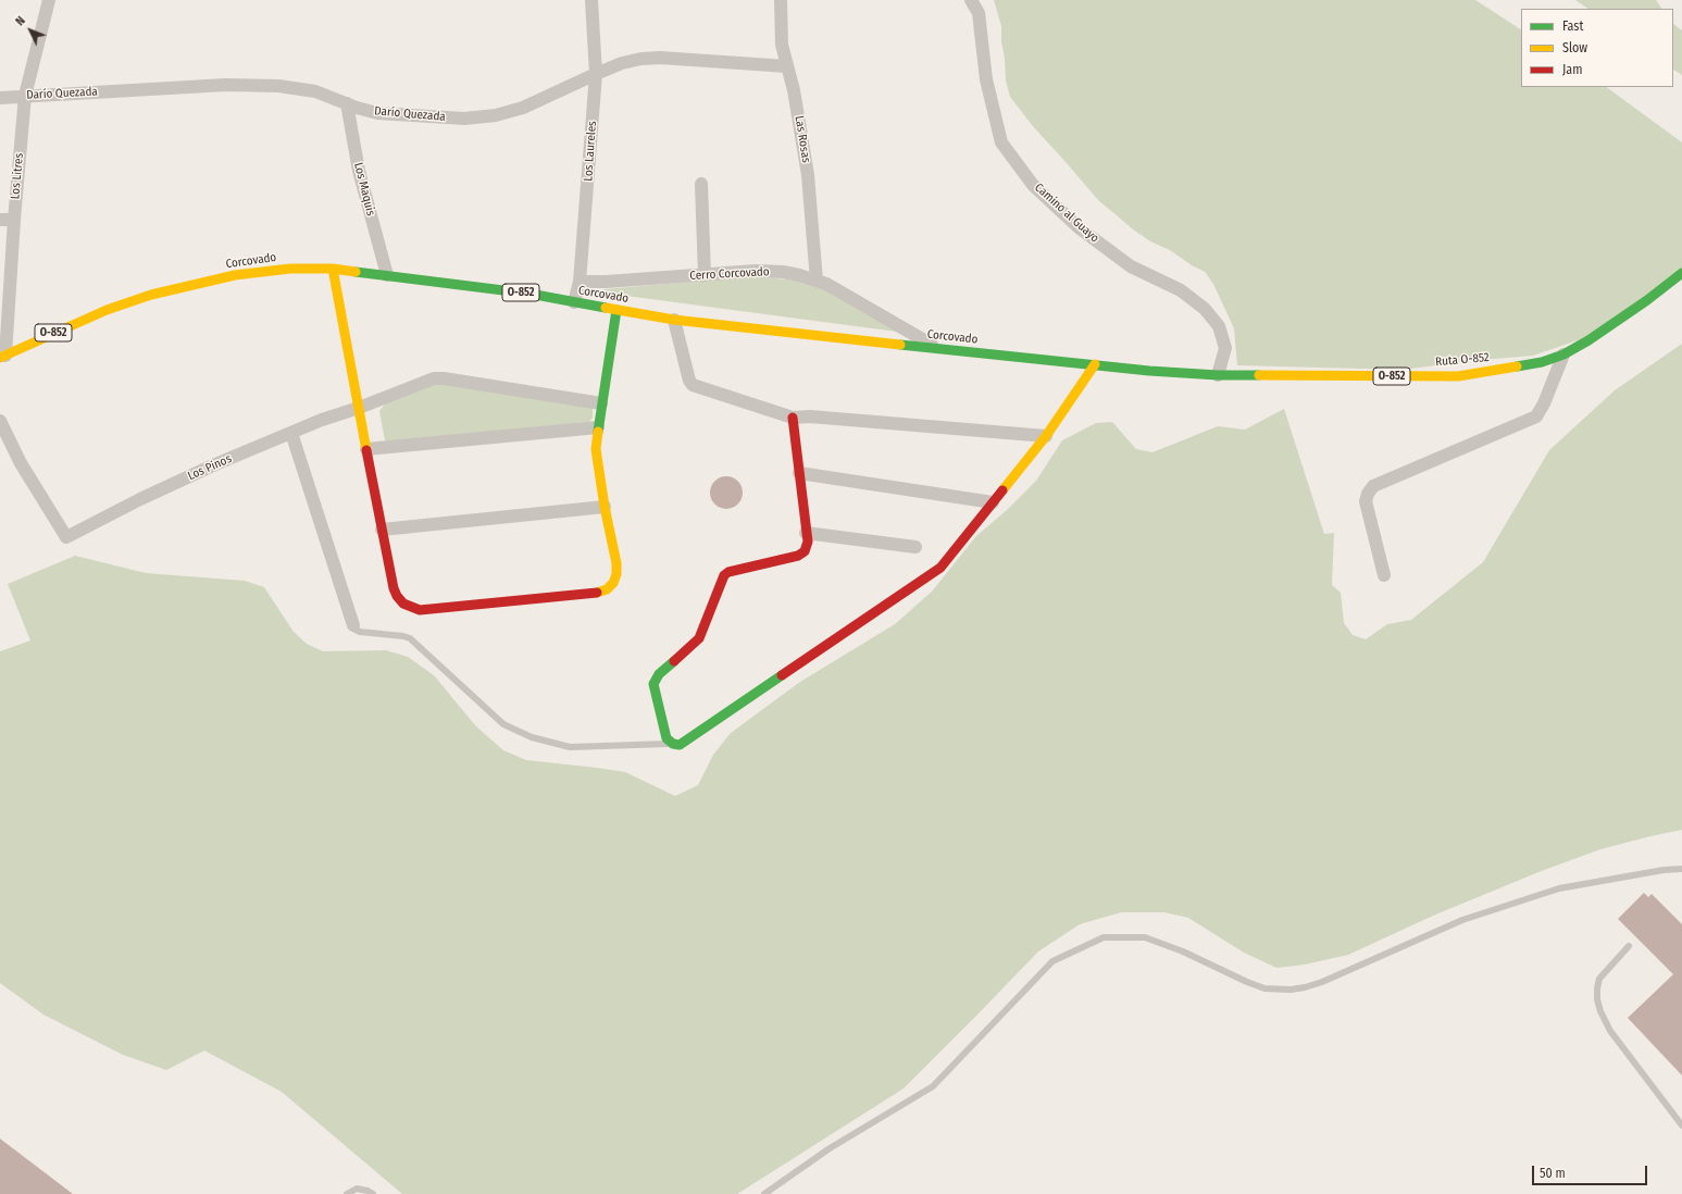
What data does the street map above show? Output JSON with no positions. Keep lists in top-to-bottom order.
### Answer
{
  "streets": {
    "street": [
      "Darío Quezada",
      "Las Rosas",
      "Los Laureles",
      "Los Litres",
      "Los Maquis",
      "Camino al Guayo",
      "Corcovado",
      "Cerro Corcovado",
      "O-852",
      "Ruta O-852",
      "Los Pinos"
    ]
  },
  "crossings": [
    ["Darío Quezada", "Las Rosas"],
    ["Darío Quezada", "Los Laureles"],
    ["Darío Quezada", "Los Litres"],
    ["Darío Quezada", "Los Maquis"],
    ["Las Rosas", "Cerro Corcovado"],
    ["Los Laureles", "Corcovado"],
    ["Los Laureles", "Cerro Corcovado"],
    ["Los Litres", "Corcovado"],
    ["Los Maquis", "Corcovado"],
    ["Camino al Guayo", "Corcovado"],
    ["Camino al Guayo", "Ruta O-852"],
    ["Corcovado", "Cerro Corcovado"],
    ["Corcovado", "Ruta O-852"]
  ],
  "legend": ["Fast", "Slow", "Jam"],
  "scale_bar": "50 m",
  "north": "top left"
}
